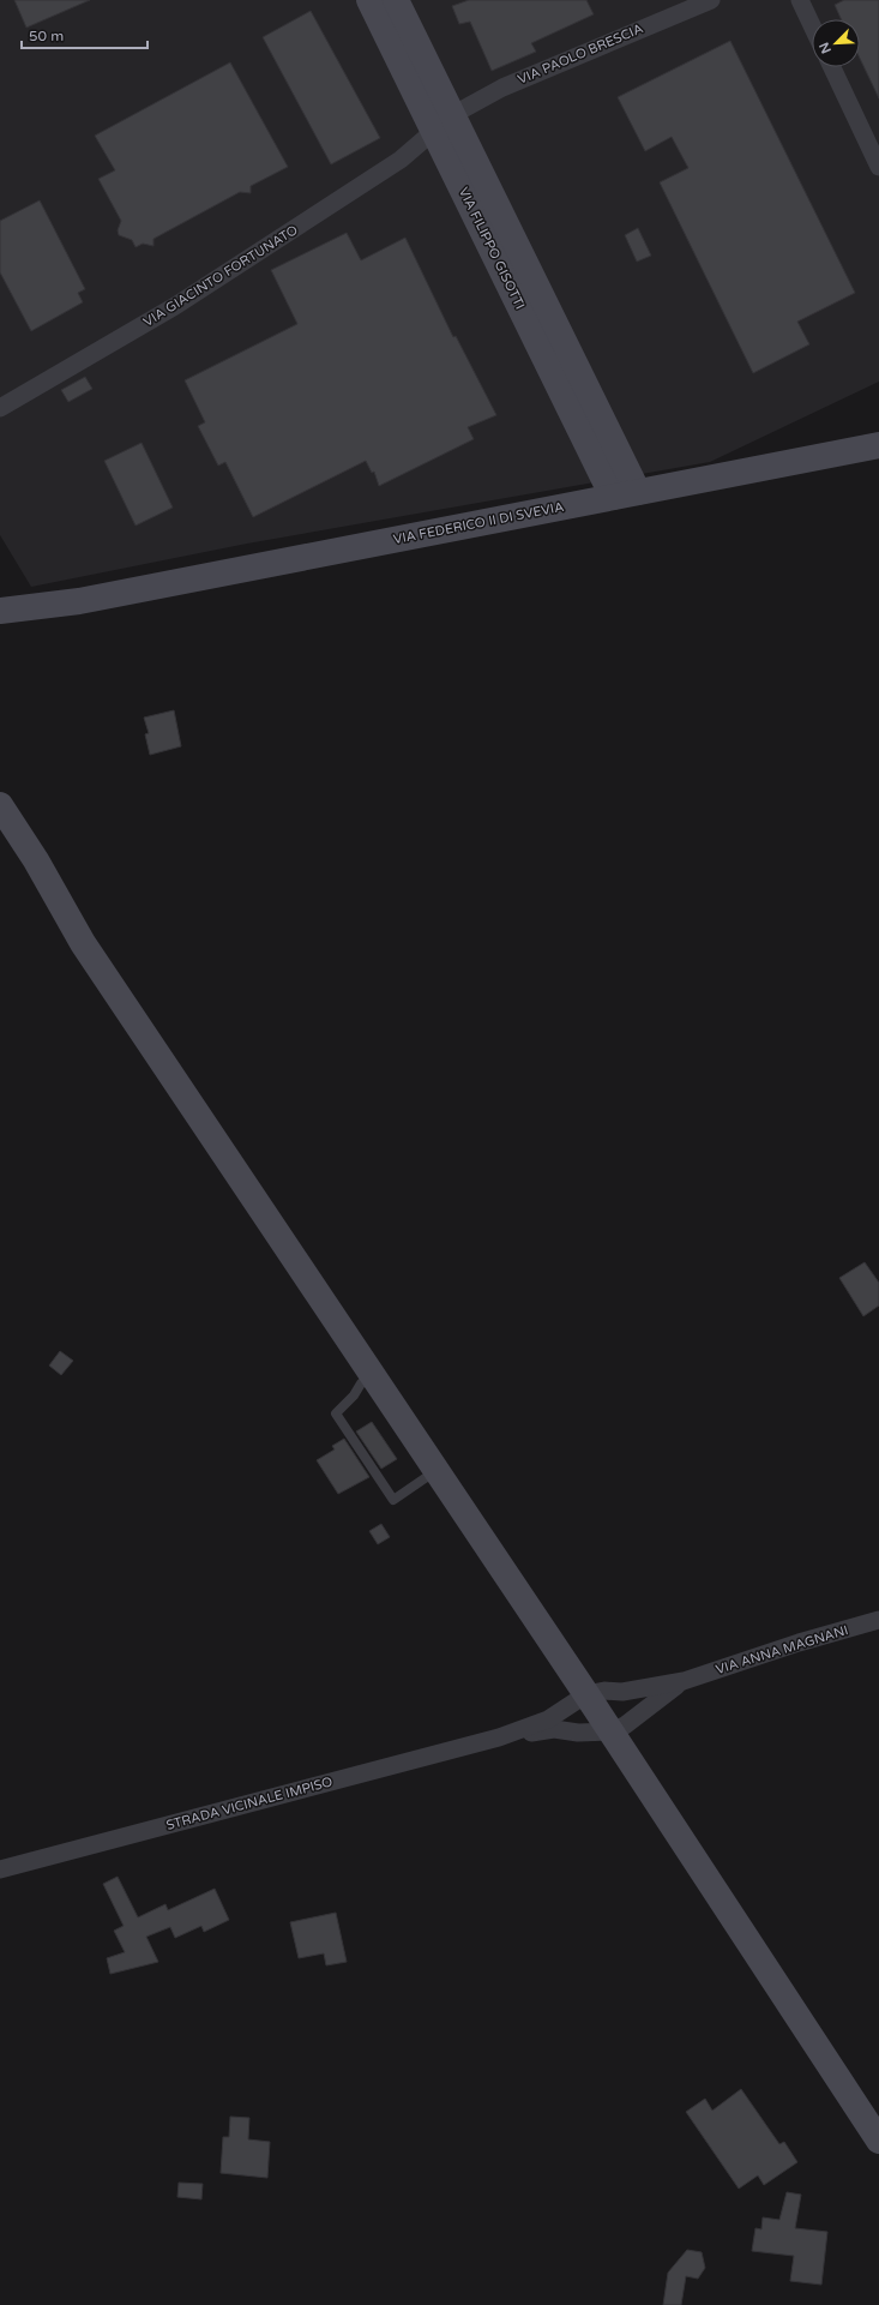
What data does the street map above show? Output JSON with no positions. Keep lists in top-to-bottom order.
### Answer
{
  "streets": {
    "main road": ["VIA FILIPPO GISOTTI", "VIA FEDERICO II DI SVEVIA"],
    "street": [
      "VIA PAOLO BRESCIA",
      "VIA GIACINTO FORTUNATO",
      "VIA ANNA MAGNANI",
      "STRADA VICINALE IMPISO"
    ]
  },
  "crossings": [
    ["VIA PAOLO BRESCIA", "VIA FILIPPO GISOTTI"],
    ["VIA PAOLO BRESCIA", "VIA GIACINTO FORTUNATO"],
    ["VIA FILIPPO GISOTTI", "VIA GIACINTO FORTUNATO"],
    ["VIA FILIPPO GISOTTI", "VIA FEDERICO II DI SVEVIA"]
  ],
  "scale_bar": "50 m",
  "north": "bottom left"
}
